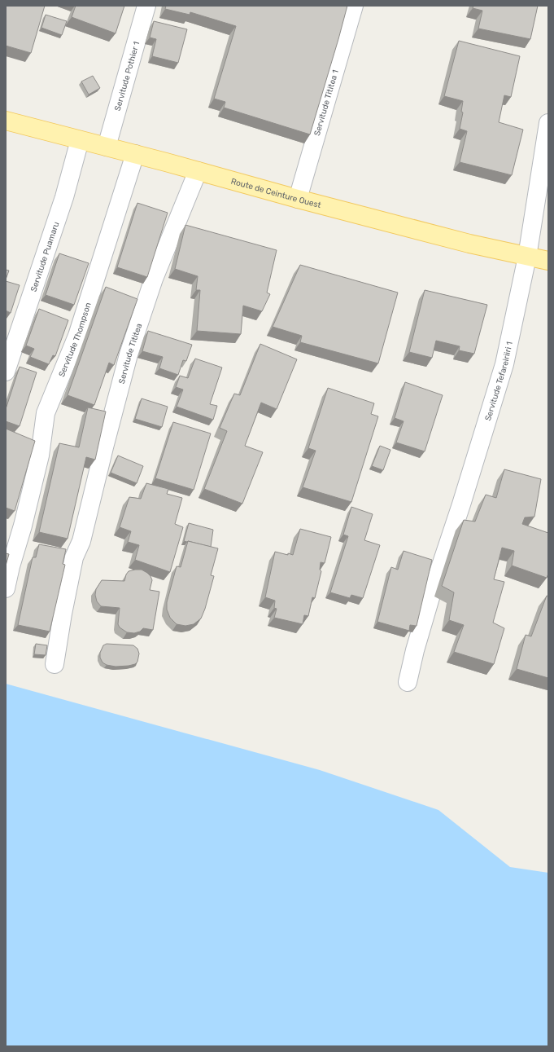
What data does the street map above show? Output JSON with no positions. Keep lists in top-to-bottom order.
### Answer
{
  "streets": {
    "main road": ["Route de Ceinture Ouest"],
    "street": [
      "Servitude Pothier 1",
      "Servitude Tititea 1",
      "Servitude Puamaru",
      "Servitude Thompson",
      "Servitude Tititea",
      "Servitude Tefareiriiri 1"
    ]
  },
  "crossings": [
    ["Servitude Pothier 1", "Route de Ceinture Ouest"],
    ["Servitude Tititea 1", "Route de Ceinture Ouest"],
    ["Route de Ceinture Ouest", "Servitude Puamaru"],
    ["Route de Ceinture Ouest", "Servitude Thompson"],
    ["Route de Ceinture Ouest", "Servitude Tititea"],
    ["Route de Ceinture Ouest", "Servitude Tefareiriiri 1"]
  ]
}
